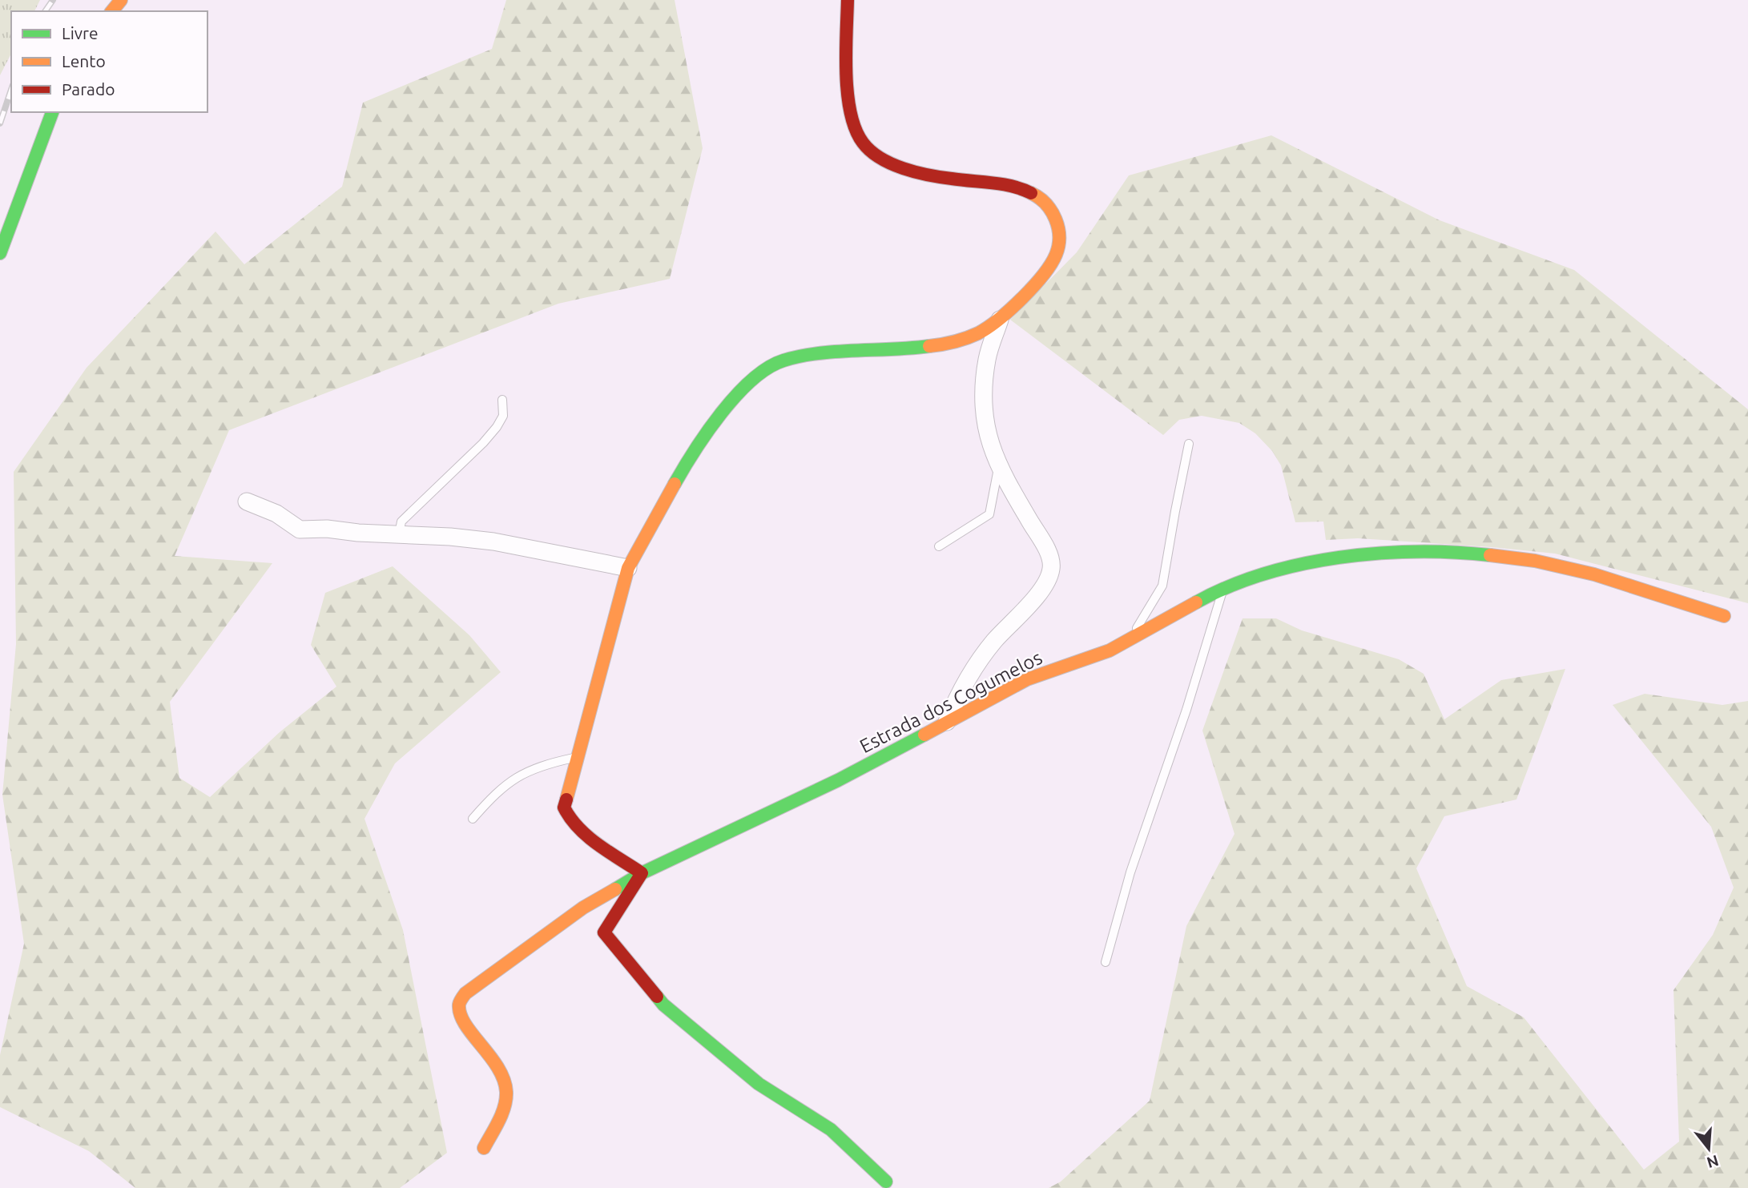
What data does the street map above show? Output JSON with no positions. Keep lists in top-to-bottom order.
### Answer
{
  "streets": {
    "street": ["Estrada dos Cogumelos"]
  },
  "legend": ["Livre", "Lento", "Parado"],
  "north": "bottom"
}
